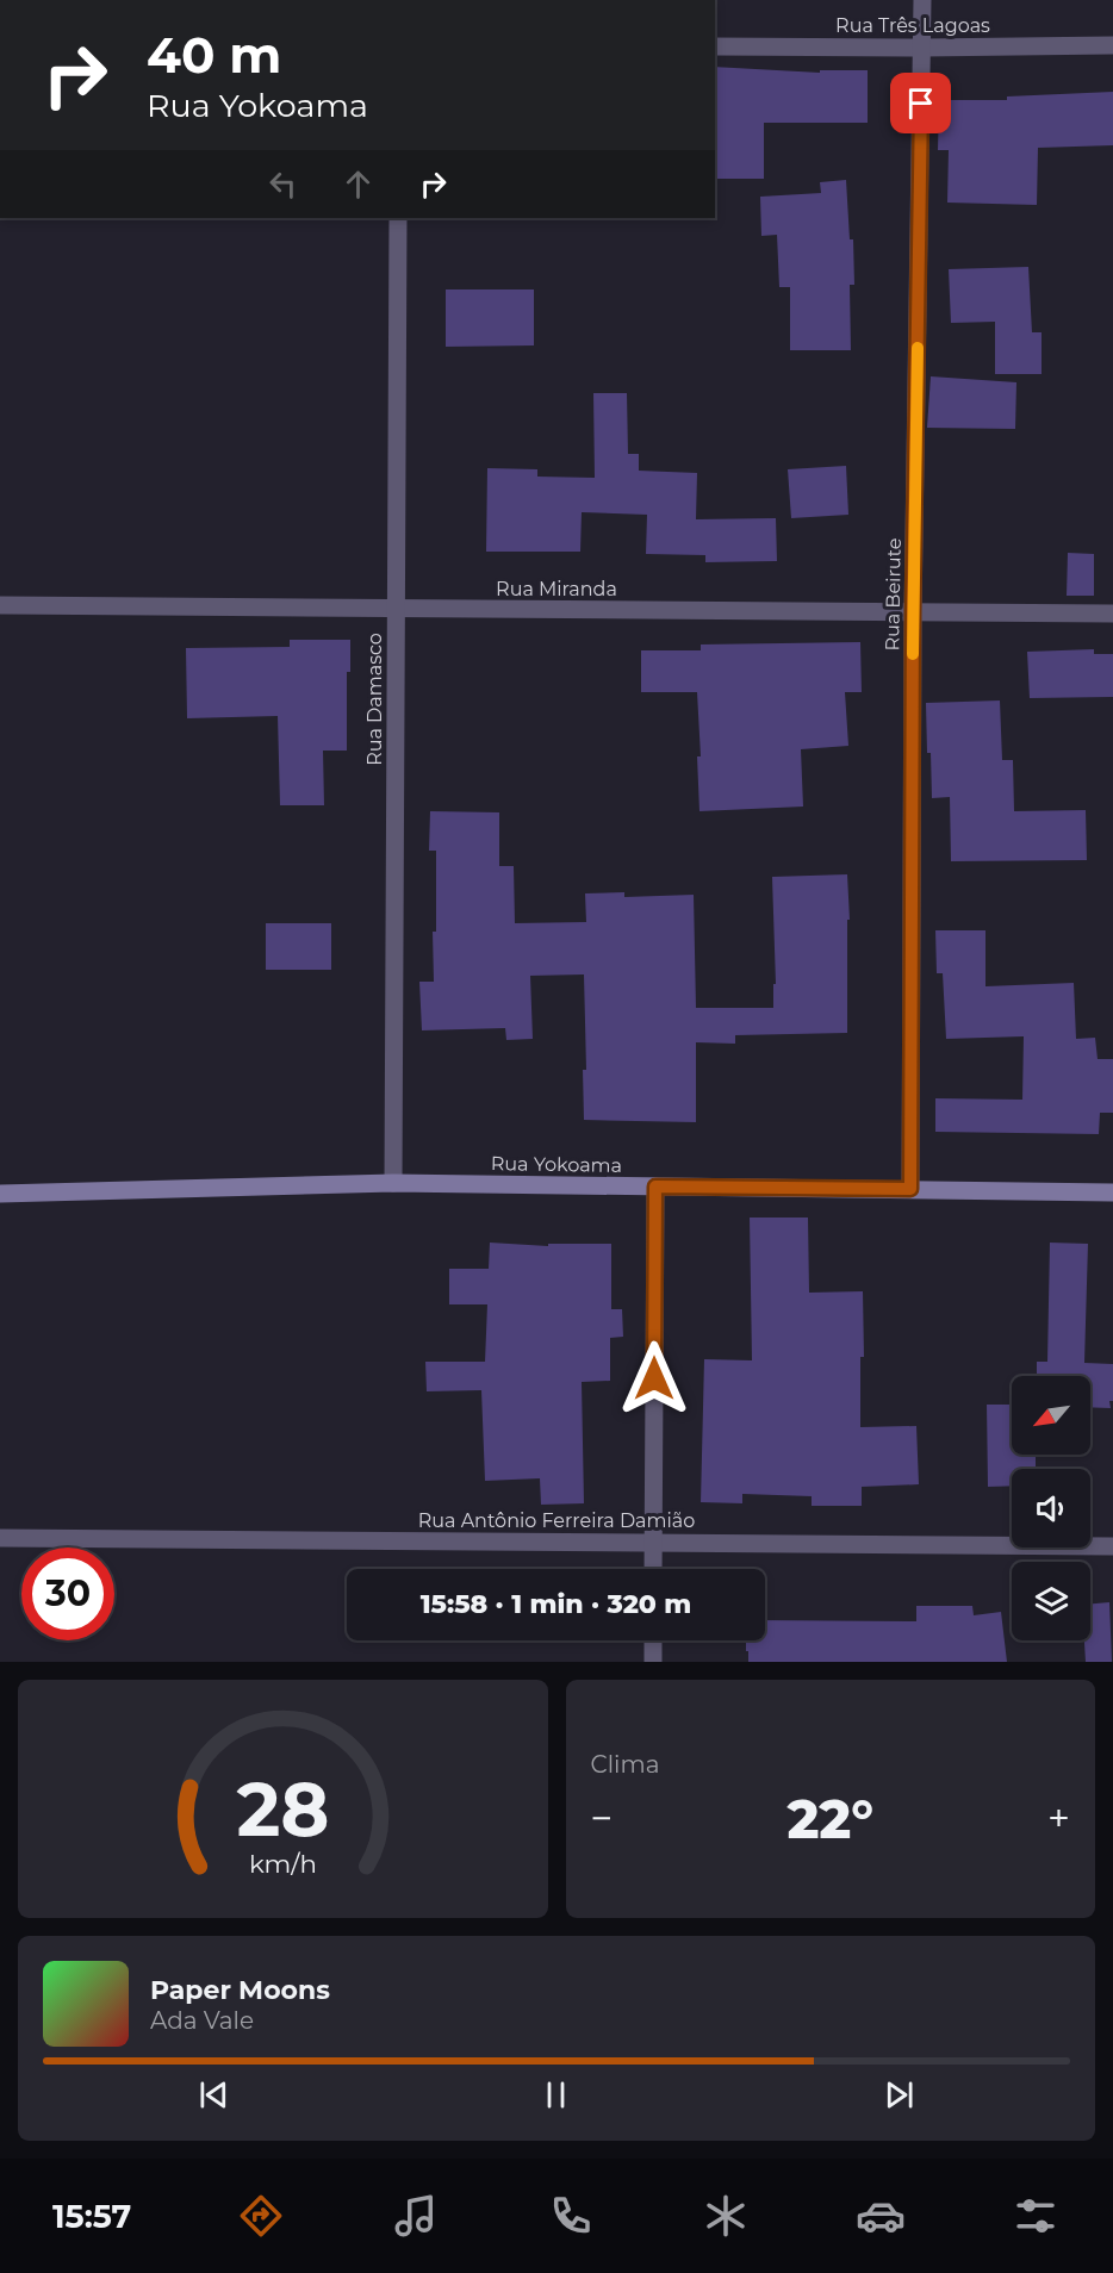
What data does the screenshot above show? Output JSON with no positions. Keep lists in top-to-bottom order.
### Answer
{
  "streets": {
    "street": [
      "Rua Três Lagoas",
      "Rua Miranda",
      "Rua Beirute",
      "Rua Damasco",
      "Rua Yokoama",
      "Rua Antônio Ferreira Damião"
    ]
  },
  "crossings": [
    ["Rua Três Lagoas", "Rua Beirute"],
    ["Rua Miranda", "Rua Beirute"],
    ["Rua Miranda", "Rua Damasco"],
    ["Rua Beirute", "Rua Yokoama"],
    ["Rua Damasco", "Rua Yokoama"]
  ],
  "north": "bottom left",
  "page": {
    "turn": ["40 m", "Rua Yokoama"],
    "limit": "30",
    "trip": "15:58 · 1 min · 320 m",
    "tile": "Clima",
    "heat": ["−", "22°", "+"],
    "song": ["Paper Moons", "Ada Vale"],
    "tabs": "15:57",
    "gauge": ["28", "km/h"]
  }
}
